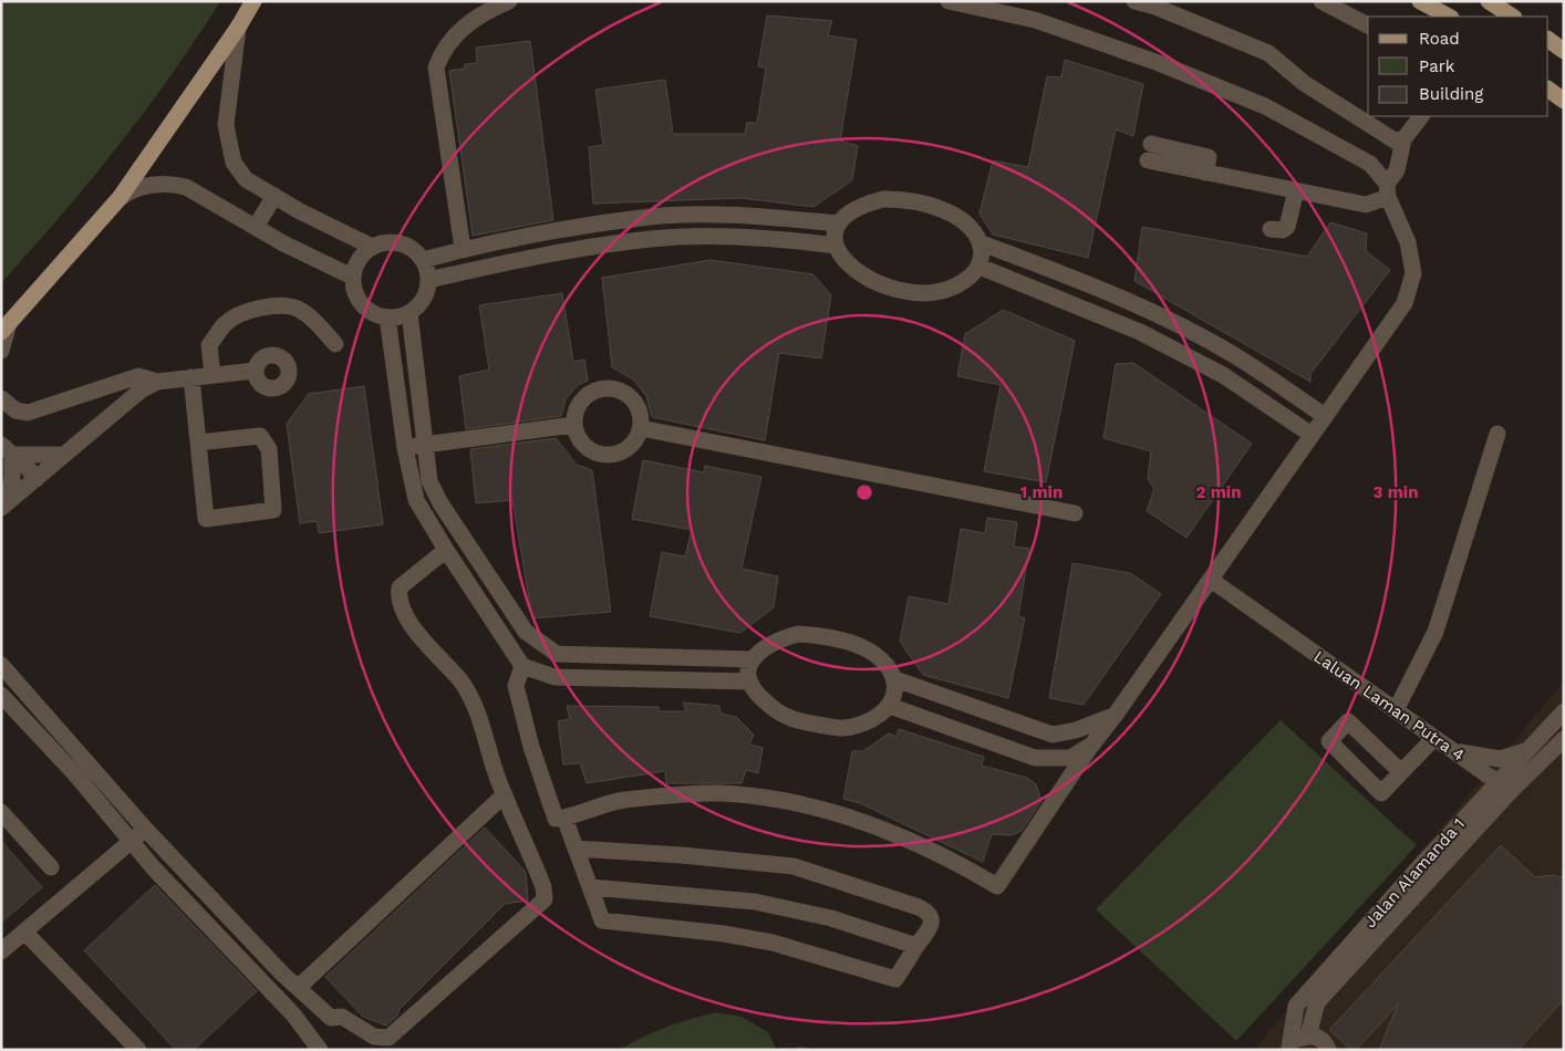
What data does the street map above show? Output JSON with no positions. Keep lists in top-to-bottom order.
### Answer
{
  "streets": {
    "street": ["Laluan Laman Putra 4", "Jalan Alamanda 1"]
  },
  "crossings": [
    ["Laluan Laman Putra 4", "Jalan Alamanda 1"]
  ],
  "legend": ["Road", "Park", "Building"],
  "rings": ["1 min", "2 min", "3 min"]
}
